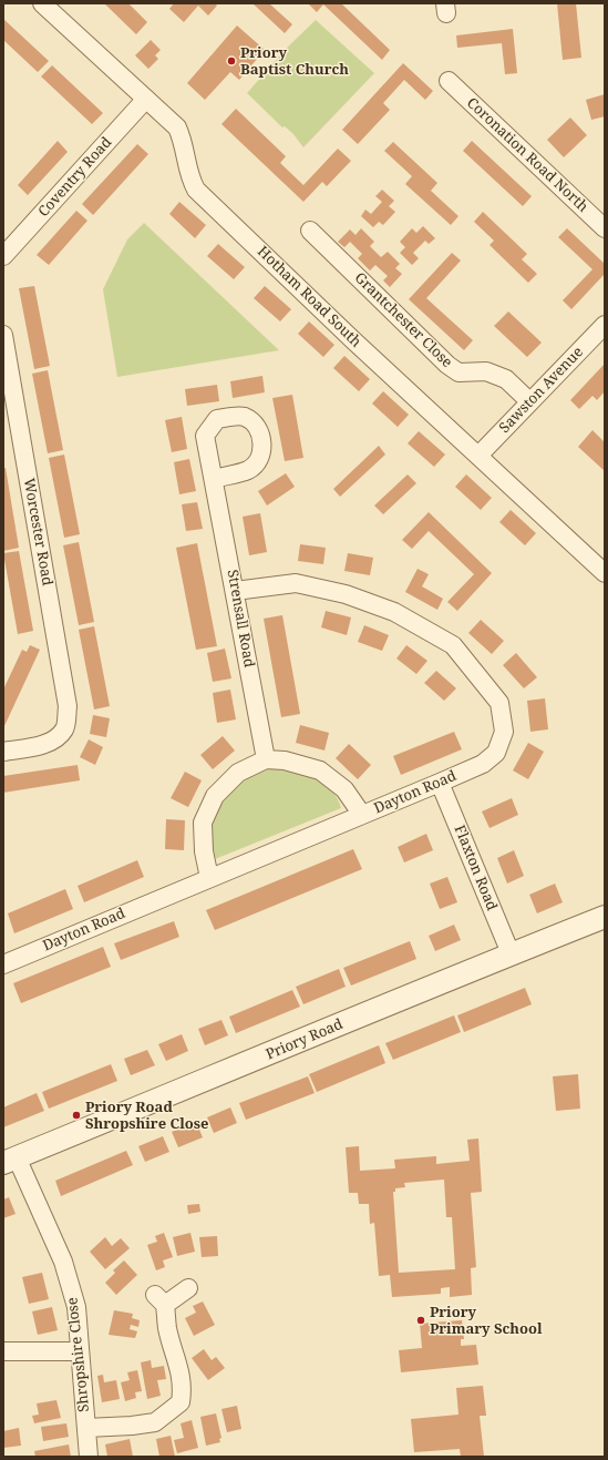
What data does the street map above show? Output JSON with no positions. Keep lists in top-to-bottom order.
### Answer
{
  "streets": {
    "street": [
      "Coronation Road North",
      "Coventry Road",
      "Hotham Road South",
      "Grantchester Close",
      "Sawston Avenue",
      "Worcester Road",
      "Strensall Road",
      "Dayton Road",
      "Flaxton Road",
      "Priory Road",
      "Shropshire Close"
    ]
  },
  "crossings": [
    ["Coventry Road", "Hotham Road South"],
    ["Hotham Road South", "Sawston Avenue"],
    ["Grantchester Close", "Sawston Avenue"],
    ["Strensall Road", "Dayton Road"],
    ["Dayton Road", "Flaxton Road"],
    ["Flaxton Road", "Priory Road"],
    ["Priory Road", "Shropshire Close"]
  ],
  "places": ["Priory Baptist Church", "Priory Road Shropshire Close", "Priory Primary School"]
}
